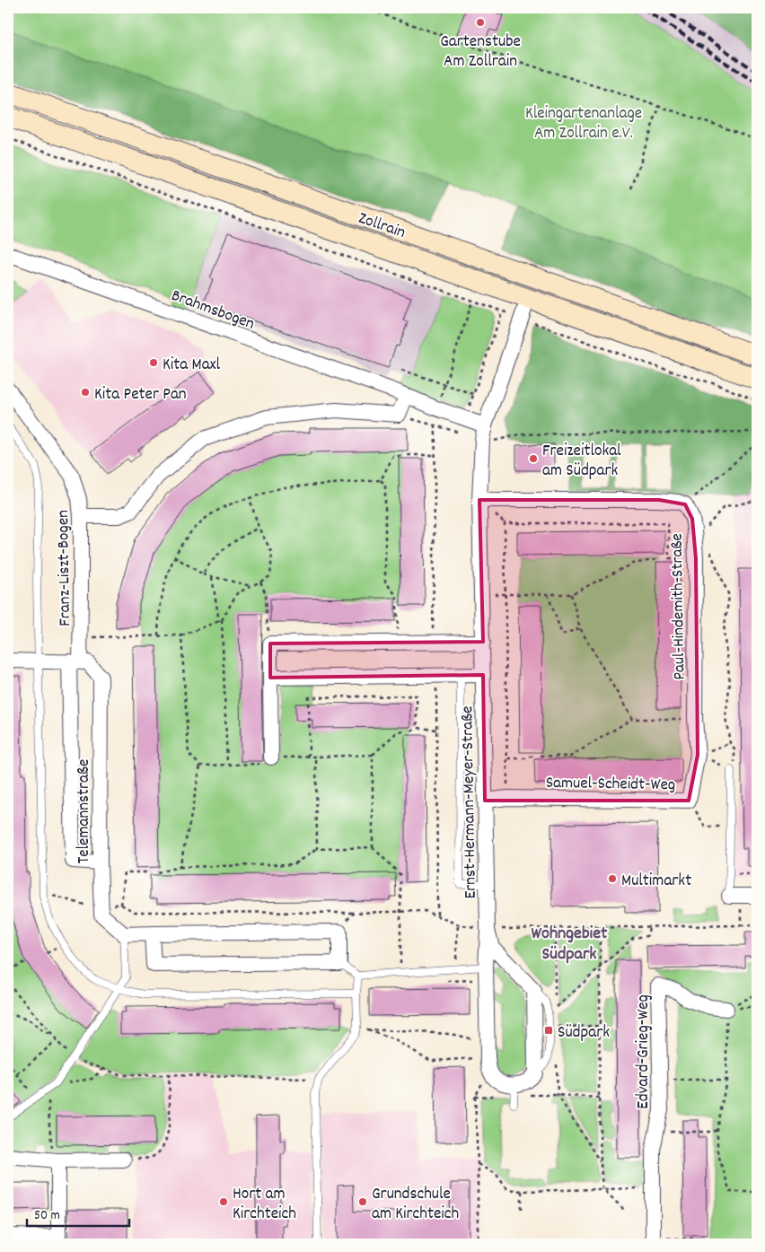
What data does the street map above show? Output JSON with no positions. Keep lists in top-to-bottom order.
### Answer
{
  "streets": {
    "main road": ["Zollrain"],
    "street": [
      "Brahmsbogen",
      "Franz-Liszt-Bogen",
      "Paul-Hindemith-Straße",
      "Samuel-Scheidt-Weg",
      "Ernst-Hermann-Meyer-Straße",
      "Telemannstraße",
      "Edvard-Grieg-Weg"
    ]
  },
  "crossings": [
    ["Zollrain", "Ernst-Hermann-Meyer-Straße"],
    ["Brahmsbogen", "Ernst-Hermann-Meyer-Straße"],
    ["Franz-Liszt-Bogen", "Telemannstraße"],
    ["Paul-Hindemith-Straße", "Samuel-Scheidt-Weg"],
    ["Samuel-Scheidt-Weg", "Ernst-Hermann-Meyer-Straße"]
  ],
  "districts": ["Wohngebiet Südpark"],
  "parks": ["Kleingartenanlage Am Zollrain e.V."],
  "places": {
    "other": [
      "Gartenstube Am Zollrain",
      "Kita Maxl",
      "Kita Peter Pan",
      "Freizeitlokal am Südpark",
      "Multimarkt",
      "Hort am Kirchteich",
      "Grundschule am Kirchteich"
    ],
    "transit": ["Südpark"]
  },
  "scale_bar": "50 m"
}
